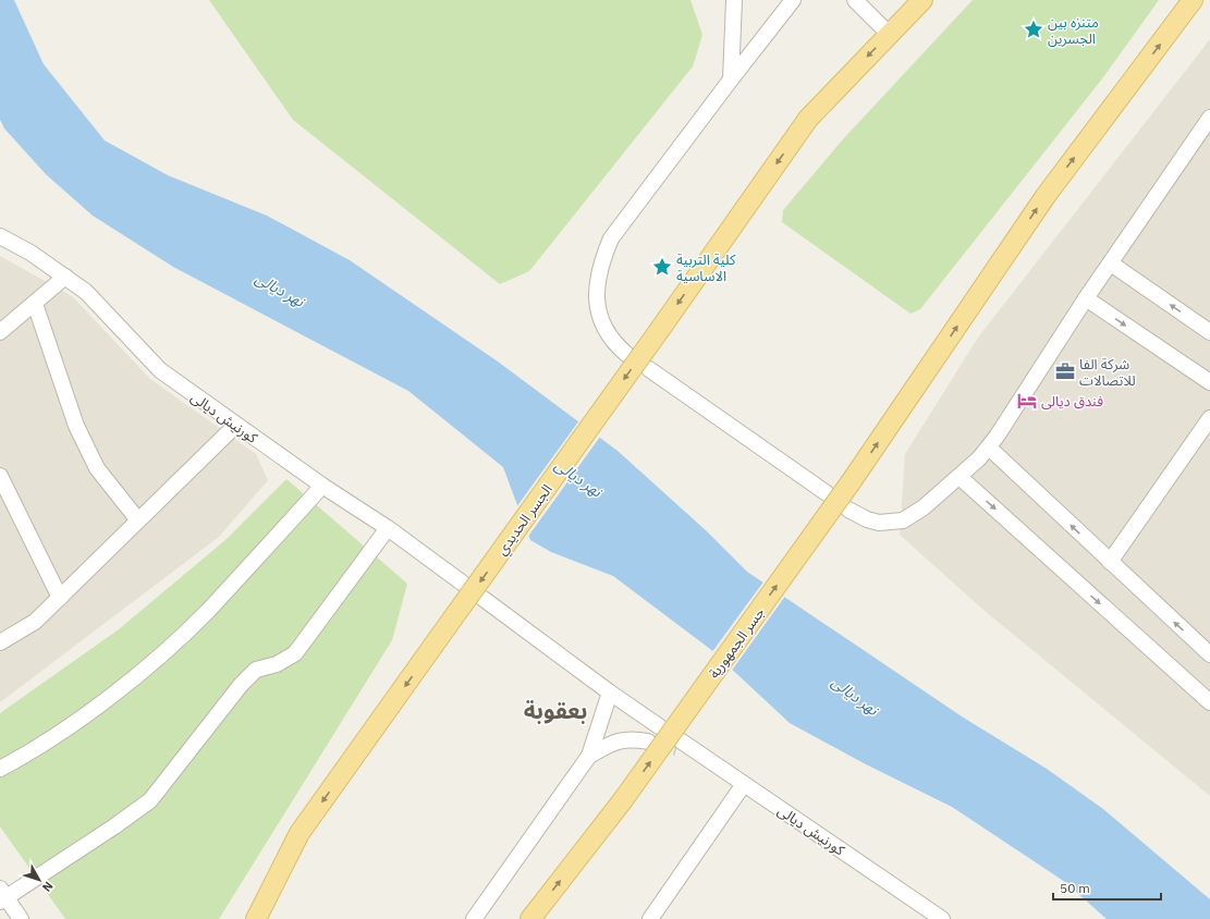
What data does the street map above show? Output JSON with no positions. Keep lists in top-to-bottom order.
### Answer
{
  "streets": {
    "main road": ["الجسر الحديدي", "جسر الجمهورية"],
    "street": ["كورنيش ديالى"]
  },
  "one_way": ["الجسر الحديدي", "جسر الجمهورية"],
  "districts": ["بعقوبة"],
  "water": ["نهر ديالى"],
  "places": {
    "place": ["متنزه بين الجسرين", "كلية التربية الاساسية"],
    "office": ["شركة الفا للاتصالات"],
    "hotel": ["فندق ديالى"]
  },
  "scale_bar": "50 m",
  "north": "bottom right"
}
